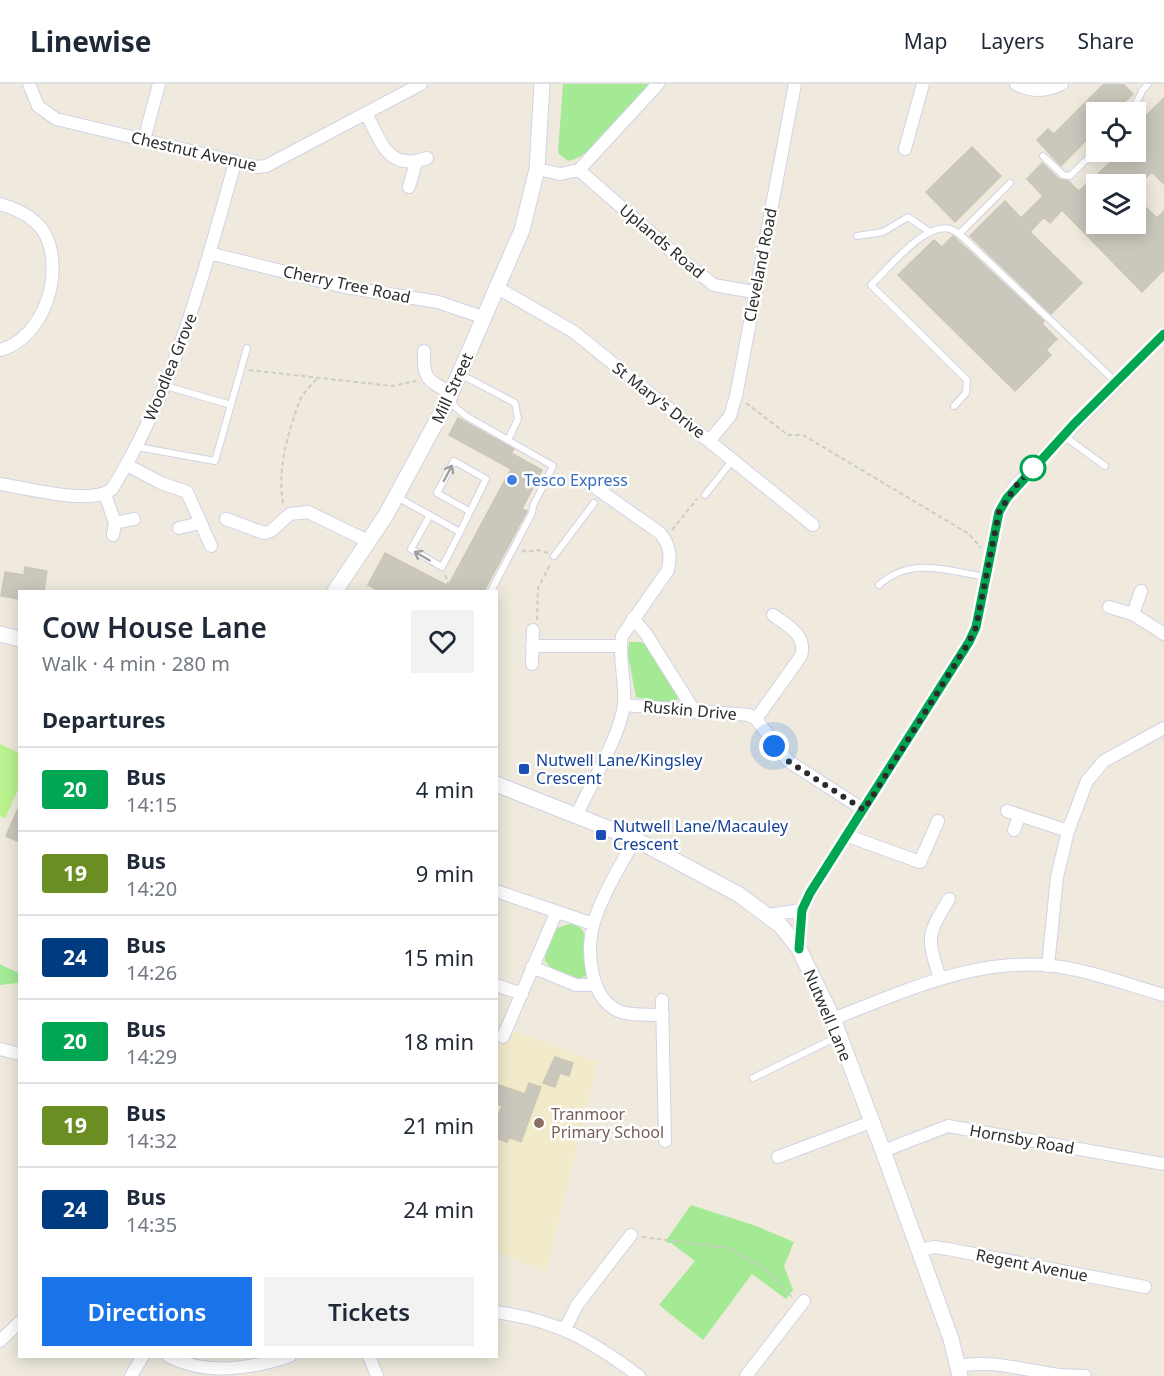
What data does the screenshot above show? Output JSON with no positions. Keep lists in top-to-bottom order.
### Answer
{
  "streets": {
    "street": [
      "Chestnut Avenue",
      "Uplands Road",
      "Cleveland Road",
      "Cherry Tree Road",
      "Woodlea Grove",
      "Mill Street",
      "St Mary's Drive",
      "Ruskin Drive",
      "Nutwell Lane",
      "Hornsby Road",
      "Regent Avenue"
    ]
  },
  "crossings": [
    ["Chestnut Avenue", "Woodlea Grove"],
    ["Uplands Road", "Cleveland Road"],
    ["Cleveland Road", "St Mary's Drive"],
    ["Cherry Tree Road", "Woodlea Grove"],
    ["Cherry Tree Road", "Mill Street"],
    ["Mill Street", "St Mary's Drive"],
    ["Nutwell Lane", "Hornsby Road"],
    ["Nutwell Lane", "Regent Avenue"]
  ],
  "places": {
    "other": ["Tesco Express", "Tranmoor Primary School"],
    "transit": ["Nutwell Lane/Kingsley Crescent", "Nutwell Lane/Macauley Crescent"]
  },
  "lines": ["bus line 20"],
  "page": {
    "header": "Linewise",
    "nav": ["Map", "Layers", "Share"],
    "heading": [
      ["Cow House Lane", "Walk · 4 min · 280 m"],
      "Departures"
    ],
    "list": [
      {
        "mark": "20",
        "name": "Bus",
        "note": "14:15",
        "value": "4 min"
      },
      {
        "mark": "19",
        "name": "Bus",
        "note": "14:20",
        "value": "9 min"
      },
      {
        "mark": "24",
        "name": "Bus",
        "note": "14:26",
        "value": "15 min"
      },
      {
        "mark": "20",
        "name": "Bus",
        "note": "14:29",
        "value": "18 min"
      },
      {
        "mark": "19",
        "name": "Bus",
        "note": "14:32",
        "value": "21 min"
      },
      {
        "mark": "24",
        "name": "Bus",
        "note": "14:35",
        "value": "24 min"
      }
    ],
    "buttons": ["Directions", "Tickets"]
  }
}
